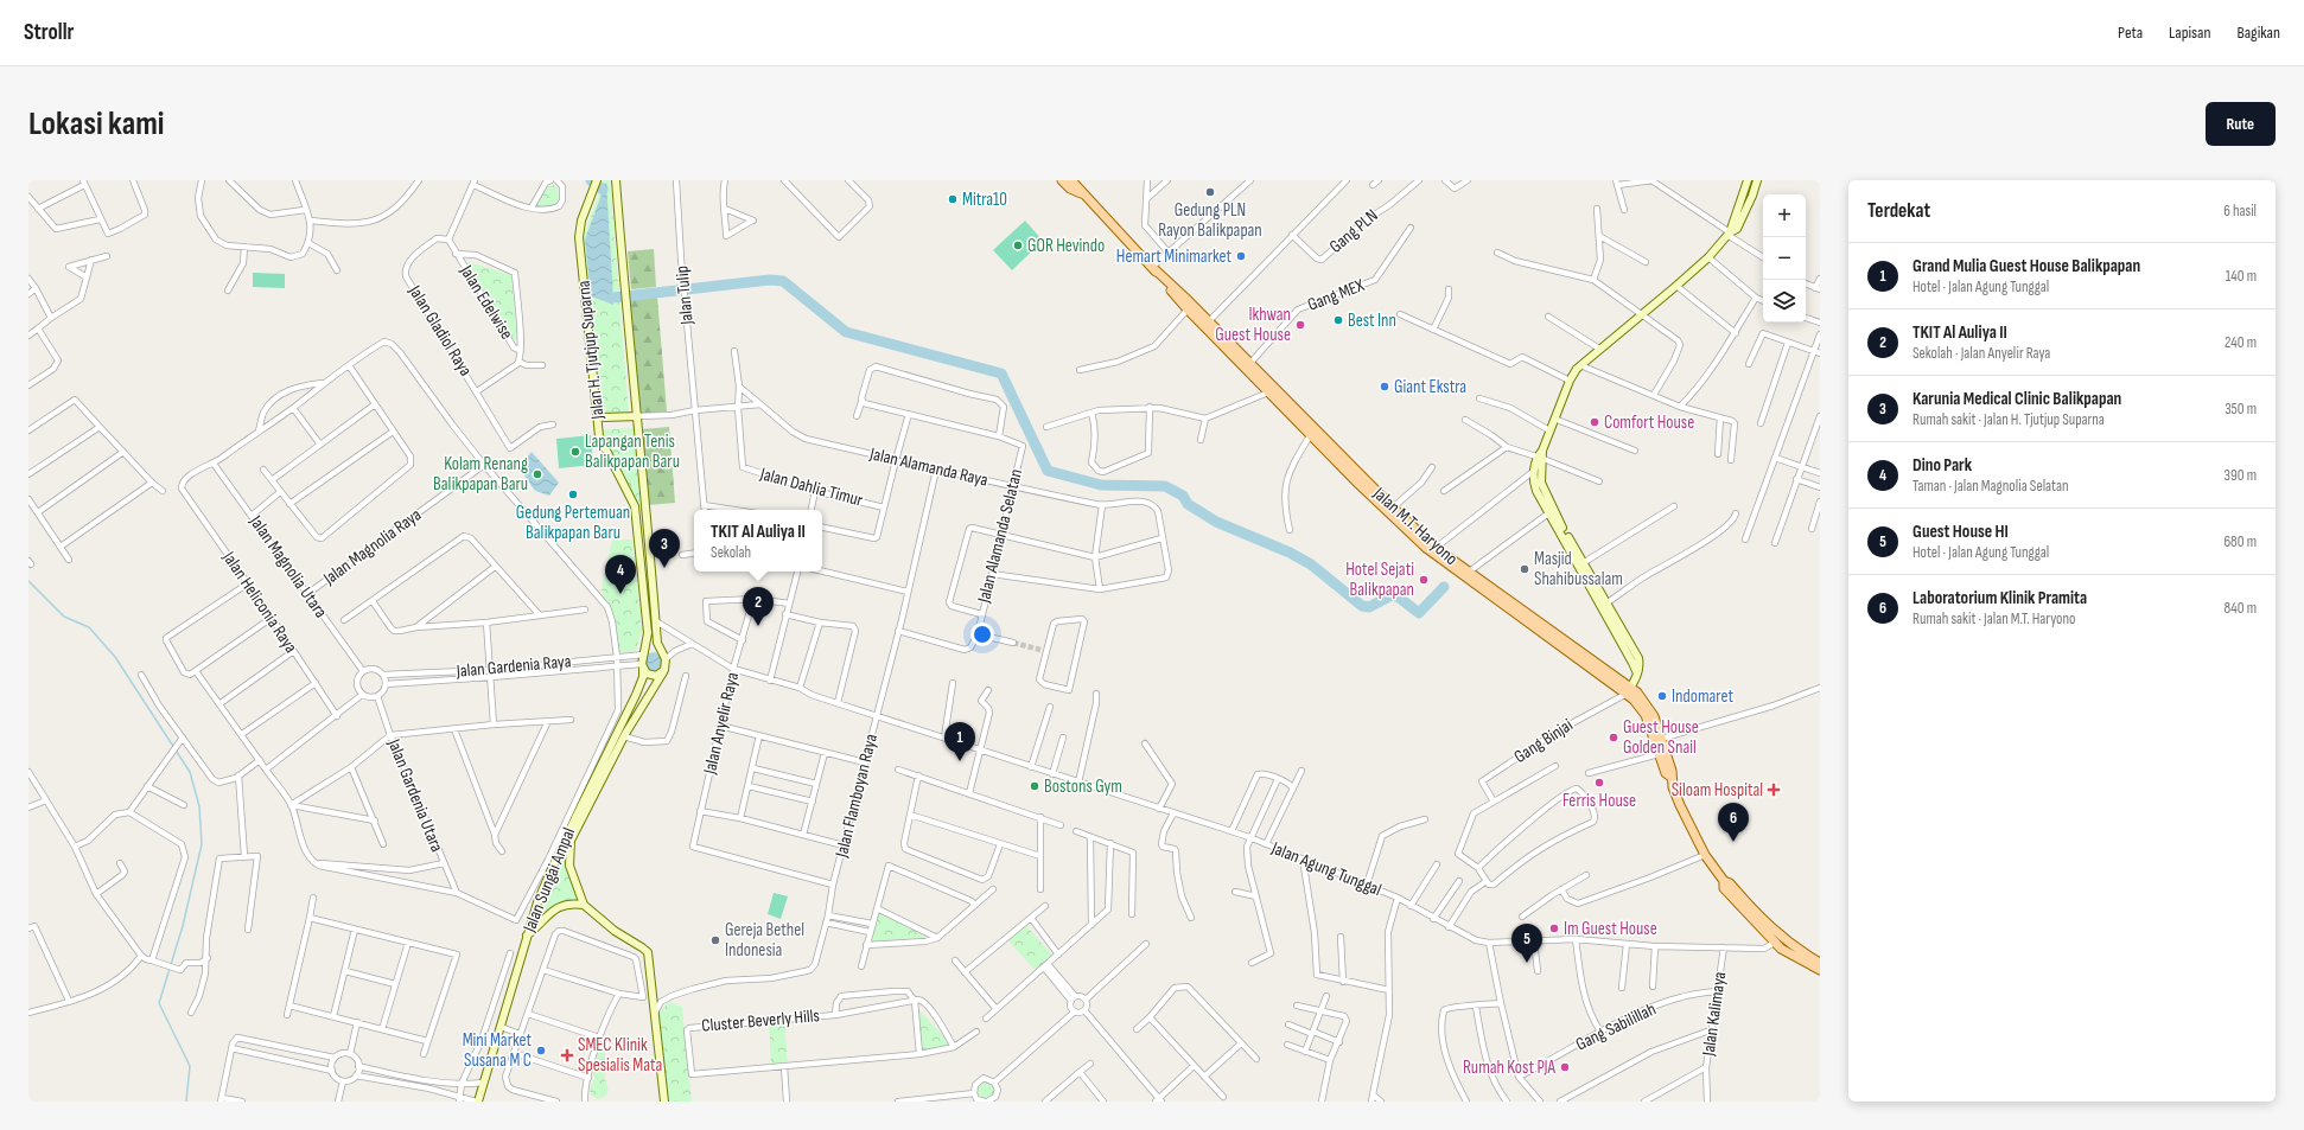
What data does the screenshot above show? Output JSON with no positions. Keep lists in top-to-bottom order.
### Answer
{
  "streets": {
    "main road": ["Jalan H. Tjutjup Suparna", "Jalan M.T. Haryono", "Jalan Sungai Ampal"],
    "street": [
      "Gang PLN",
      "Jalan Tulip",
      "Gang MEX",
      "Jalan Edelwise",
      "Jalan Gladiol Raya",
      "Jalan Alamanda Raya",
      "Jalan Dahlia Timur",
      "Jalan Alamanda Selatan",
      "Jalan Magnolia Raya",
      "Jalan Magnolia Utara",
      "Jalan Heliconia Raya",
      "Jalan Gardenia Raya",
      "Jalan Anyelir Raya",
      "Gang Binjai",
      "Jalan Gardenia Utara",
      "Jalan Flamboyan Raya",
      "Jalan Agung Tunggal",
      "Jalan Kalimaya",
      "Cluster Beverly Hills",
      "Gang Sabilillah"
    ]
  },
  "crossings": [
    ["Gang MEX", "Jalan M.T. Haryono"],
    ["Jalan H. Tjutjup Suparna", "Jalan Gardenia Raya"],
    ["Jalan H. Tjutjup Suparna", "Jalan Sungai Ampal"],
    ["Jalan Alamanda Raya", "Jalan Alamanda Selatan"],
    ["Jalan Alamanda Raya", "Jalan Flamboyan Raya"],
    ["Jalan M.T. Haryono", "Gang Binjai"],
    ["Jalan M.T. Haryono", "Jalan Agung Tunggal"],
    ["Jalan Alamanda Selatan", "Jalan Flamboyan Raya"],
    ["Jalan Magnolia Raya", "Jalan Magnolia Utara"],
    ["Jalan Magnolia Utara", "Jalan Heliconia Raya"],
    ["Jalan Magnolia Utara", "Jalan Gardenia Raya"],
    ["Jalan Magnolia Utara", "Jalan Gardenia Utara"],
    ["Jalan Gardenia Raya", "Jalan Gardenia Utara"],
    ["Jalan Gardenia Raya", "Jalan Sungai Ampal"],
    ["Jalan Anyelir Raya", "Jalan Flamboyan Raya"],
    ["Jalan Anyelir Raya", "Jalan Agung Tunggal"],
    ["Jalan Flamboyan Raya", "Jalan Agung Tunggal"],
    ["Jalan Agung Tunggal", "Jalan Kalimaya"],
    ["Jalan Kalimaya", "Gang Sabilillah"]
  ],
  "places": {
    "other": [
      "Gedung PLN Rayon Balikpapan",
      "Mitra10",
      "GOR Hevindo",
      "Hemart Minimarket",
      "Best Inn",
      "Ikhwan Guest House",
      "Giant Ekstra",
      "Comfort House",
      "Lapangan Tenis Balikpapan Baru",
      "Kolam Renang Balikpapan Baru",
      "Gedung Pertemuan Balikpapan Baru",
      "Masjid Shahibussalam",
      "Hotel Sejati Balikpapan",
      "Indomaret",
      "Guest House Golden Snail",
      "Ferris House",
      "Bostons Gym",
      "Im Guest House",
      "Gereja Bethel Indonesia",
      "Mini Market Susana M C",
      "Rumah Kost PJA"
    ],
    "health": ["Siloam Hospital", "SMEC Klinik Spesialis Mata"]
  },
  "page": {
    "header": "Strollr",
    "nav": ["Peta", "Lapisan", "Bagikan"],
    "buttons": "Rute",
    "title": "Lokasi kami",
    "heading": ["Terdekat", "6 hasil"],
    "map_buttons": ["+", "−"],
    "list": [
      {
        "mark": "1",
        "name": "Grand Mulia Guest House Balikpapan",
        "note": "Hotel · Jalan Agung Tunggal",
        "value": "140 m"
      },
      {
        "mark": "2",
        "name": "TKIT Al Auliya II",
        "note": "Sekolah · Jalan Anyelir Raya",
        "value": "240 m"
      },
      {
        "mark": "3",
        "name": "Karunia Medical Clinic Balikpapan",
        "note": "Rumah sakit · Jalan H. Tjutjup Suparna",
        "value": "350 m"
      },
      {
        "mark": "4",
        "name": "Dino Park",
        "note": "Taman · Jalan Magnolia Selatan",
        "value": "390 m"
      },
      {
        "mark": "5",
        "name": "Guest House HI",
        "note": "Hotel · Jalan Agung Tunggal",
        "value": "680 m"
      },
      {
        "mark": "6",
        "name": "Laboratorium Klinik Pramita",
        "note": "Rumah sakit · Jalan M.T. Haryono",
        "value": "840 m"
      }
    ],
    "popup": ["TKIT Al Auliya II", "Sekolah"],
    "pins": [
      "3",
      "4",
      "2",
      "1",
      "6",
      "5"
    ]
  }
}
